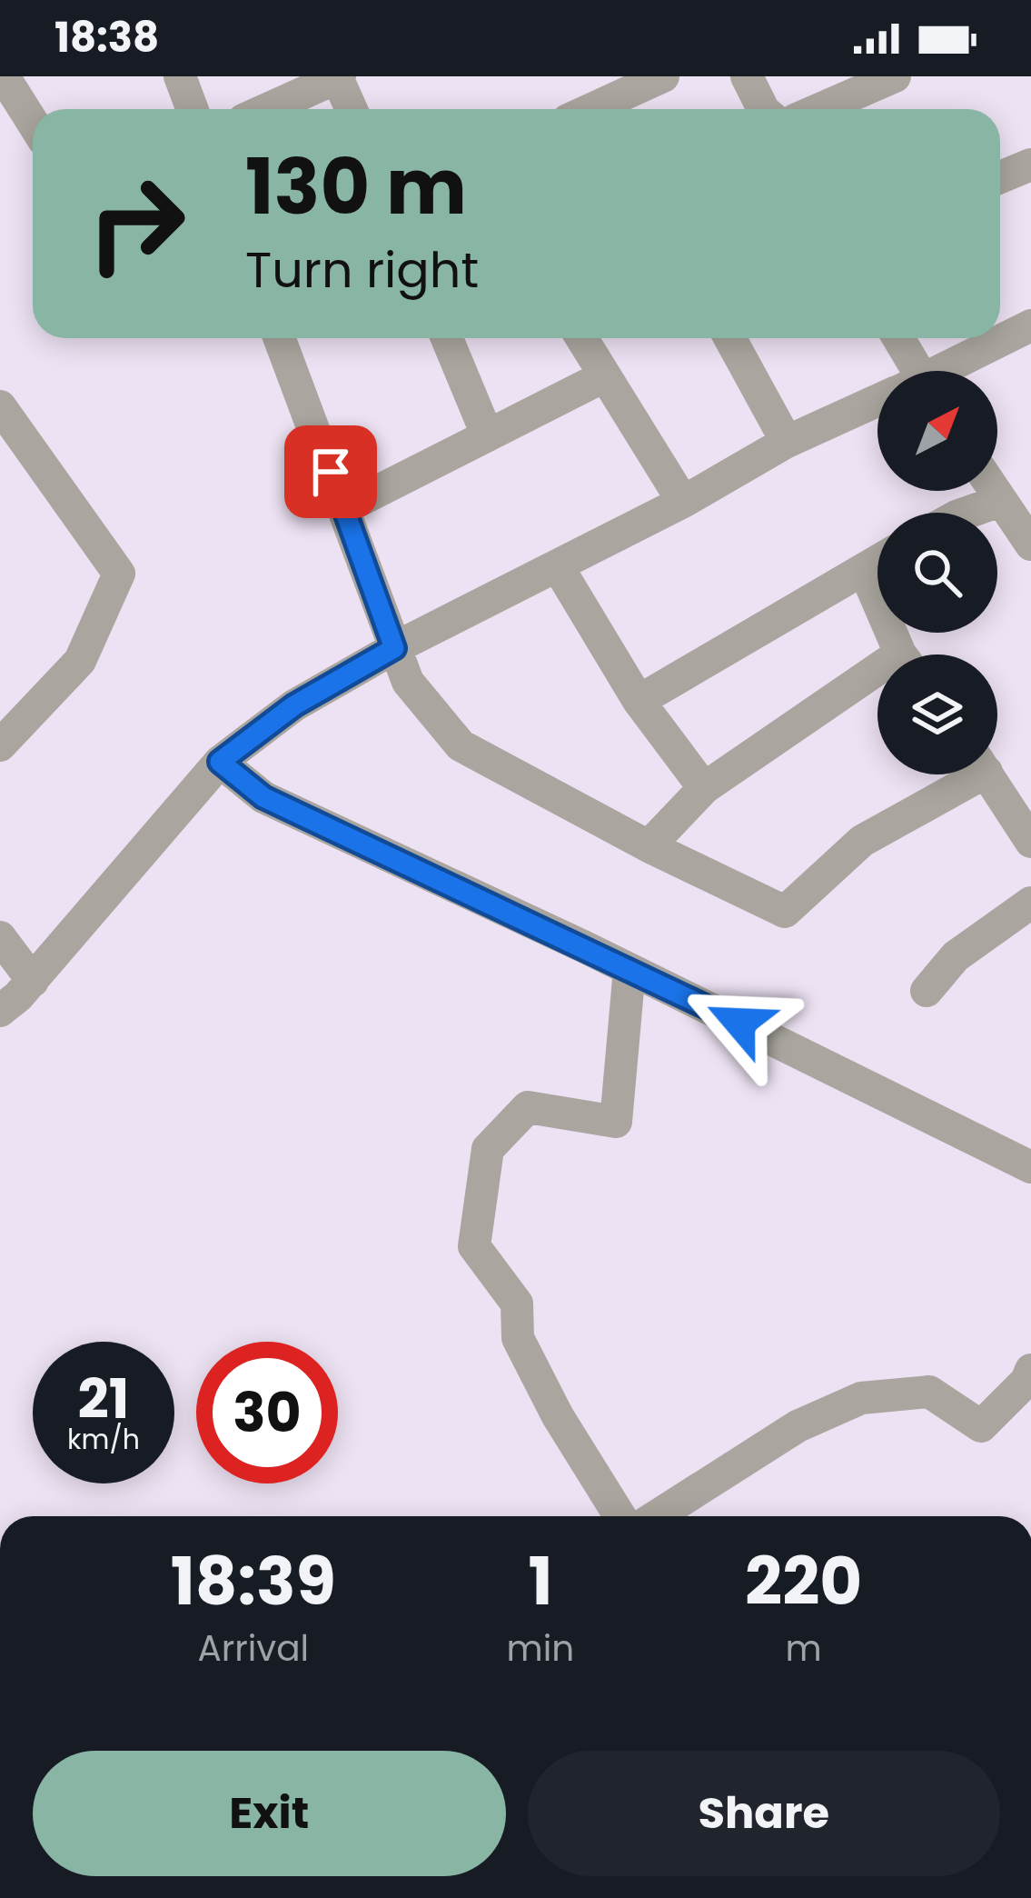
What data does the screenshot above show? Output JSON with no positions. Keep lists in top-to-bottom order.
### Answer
{
  "north": "top right",
  "page": {
    "status": "18:38",
    "turn": ["130 m", "Turn right"],
    "speed": "21 km/h",
    "limit": "30",
    "eta": [
      "18:39",
      "Arrival",
      "1",
      "min",
      "220",
      "m"
    ],
    "buttons": ["Exit", "Share"]
  }
}
